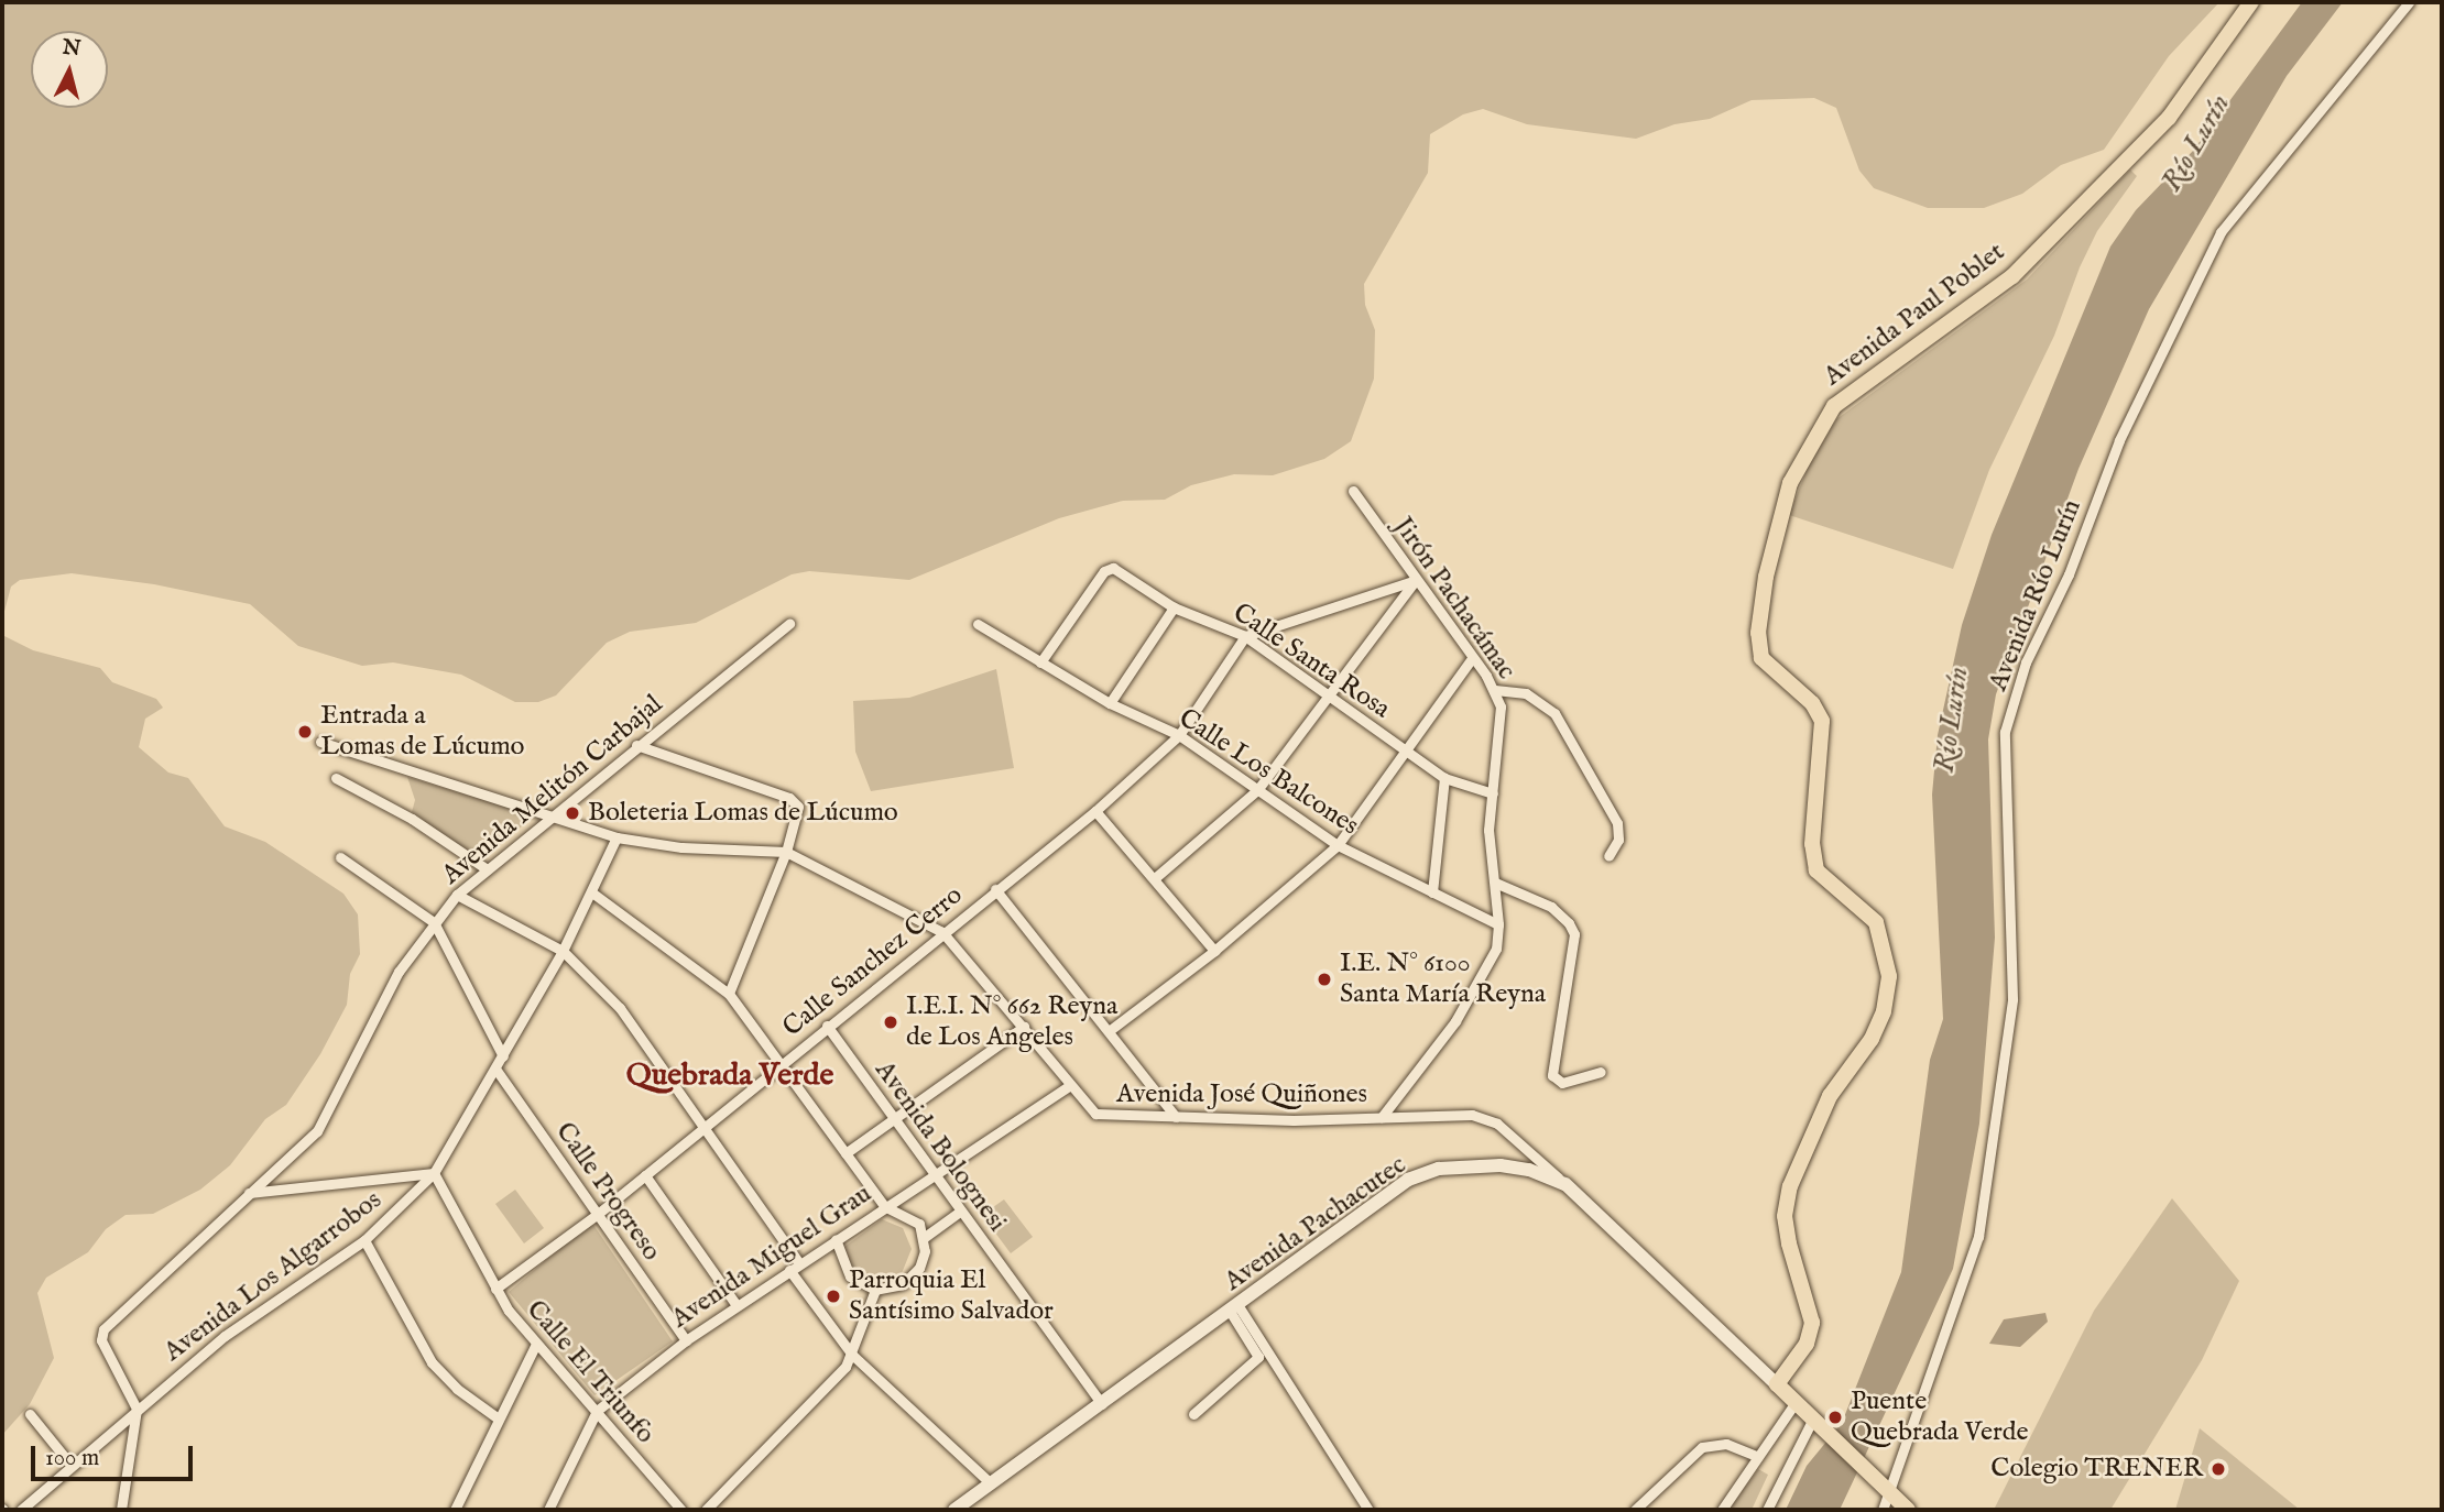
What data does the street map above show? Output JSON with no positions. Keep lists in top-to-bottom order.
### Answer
{
  "streets": {
    "main road": ["Avenida Paul Poblet", "Avenida Pachacutec"],
    "street": [
      "Avenida Río Lurín",
      "Jirón Pachacámac",
      "Calle Santa Rosa",
      "Calle Los Balcones",
      "Avenida Melitón Carbajal",
      "Calle Sanchez Cerro",
      "Avenida José Quiñones",
      "Avenida Bolognesi",
      "Calle Progreso",
      "Avenida Miguel Grau",
      "Avenida Los Algarrobos",
      "Calle El Triunfo"
    ]
  },
  "crossings": [
    ["Avenida Paul Poblet", "Avenida Pachacutec"],
    ["Jirón Pachacámac", "Calle Santa Rosa"],
    ["Jirón Pachacámac", "Calle Los Balcones"],
    ["Jirón Pachacámac", "Avenida José Quiñones"],
    ["Calle Santa Rosa", "Calle Los Balcones"],
    ["Calle Santa Rosa", "Calle Sanchez Cerro"],
    ["Calle Los Balcones", "Calle Sanchez Cerro"],
    ["Avenida Melitón Carbajal", "Avenida José Quiñones"],
    ["Avenida Melitón Carbajal", "Avenida Los Algarrobos"],
    ["Calle Sanchez Cerro", "Avenida José Quiñones"],
    ["Calle Sanchez Cerro", "Avenida Bolognesi"],
    ["Calle Sanchez Cerro", "Calle Progreso"],
    ["Calle Sanchez Cerro", "Calle El Triunfo"],
    ["Avenida José Quiñones", "Avenida Pachacutec"],
    ["Avenida José Quiñones", "Avenida Miguel Grau"],
    ["Avenida José Quiñones", "Avenida Los Algarrobos"],
    ["Avenida Bolognesi", "Avenida Pachacutec"],
    ["Avenida Bolognesi", "Avenida Miguel Grau"],
    ["Calle Progreso", "Avenida Miguel Grau"],
    ["Calle Progreso", "Avenida Los Algarrobos"],
    ["Avenida Miguel Grau", "Calle El Triunfo"],
    ["Avenida Los Algarrobos", "Calle El Triunfo"]
  ],
  "districts": ["Quebrada Verde"],
  "water": ["Río Lurín"],
  "places": [
    "Entrada a Lomas de Lúcumo",
    "Boleteria Lomas de Lúcumo",
    "I.E. N° 6100 Santa María Reyna",
    "I.E.I. N° 662 Reyna de Los Angeles",
    "Parroquia El Santísimo Salvador",
    "Puente Quebrada Verde",
    "Colegio TRENER"
  ],
  "scale_bar": "100 m",
  "north": "top"
}
